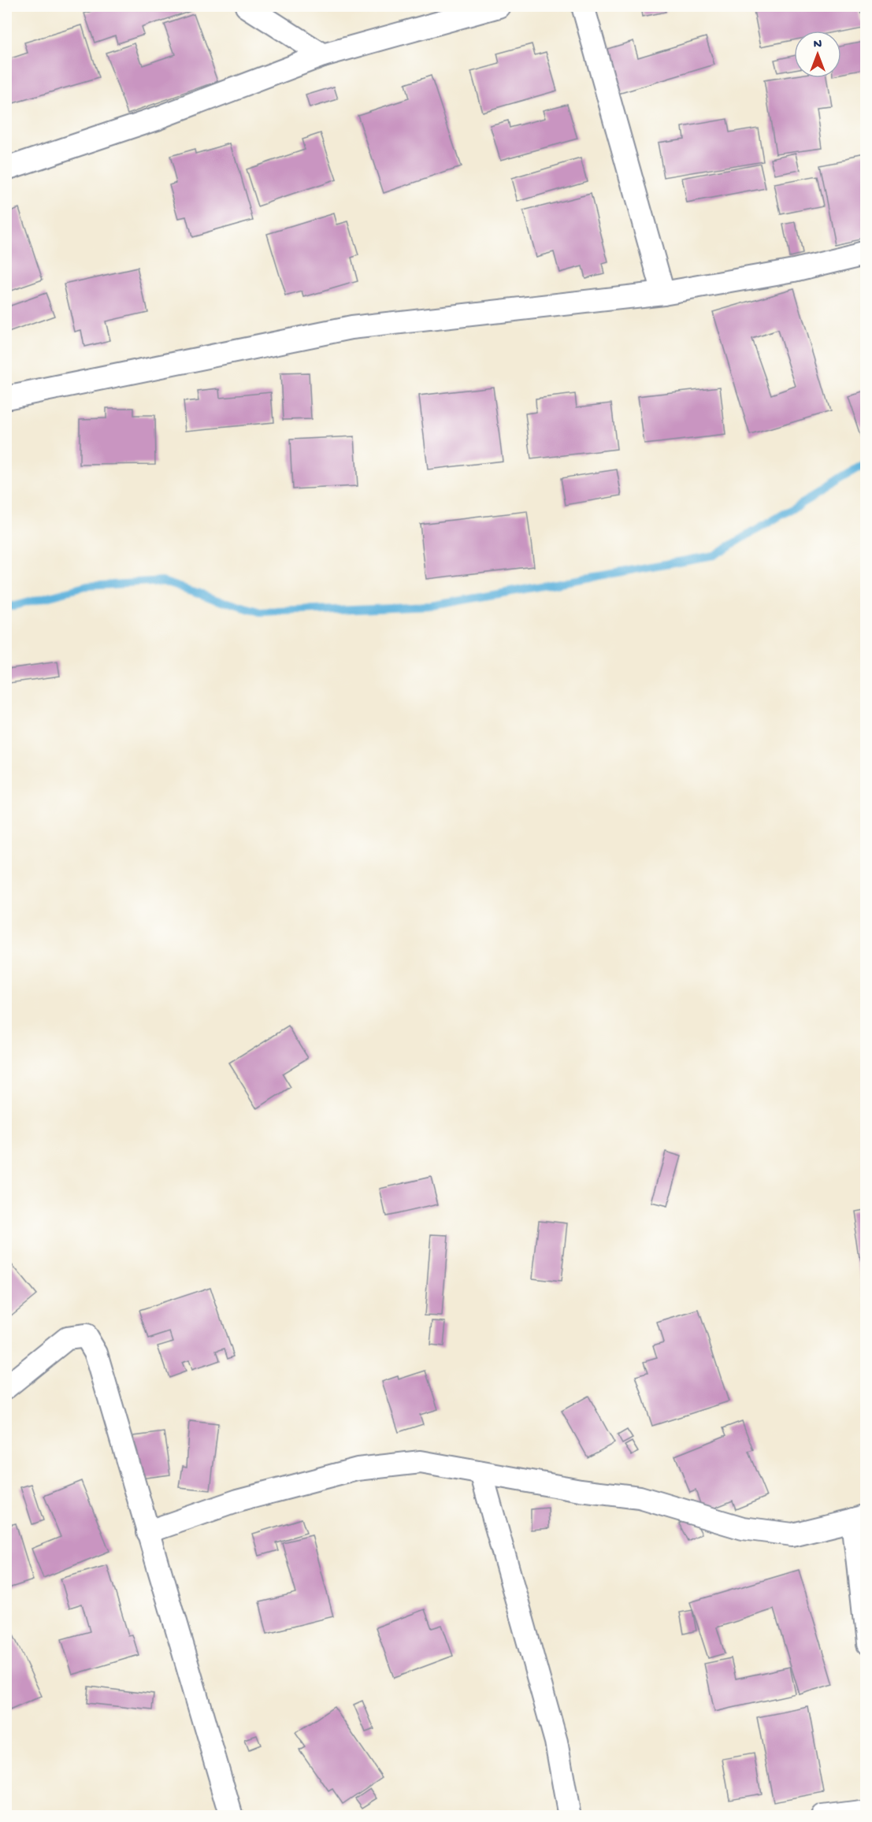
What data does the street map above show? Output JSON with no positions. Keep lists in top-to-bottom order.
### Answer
{
  "north": "top"
}
